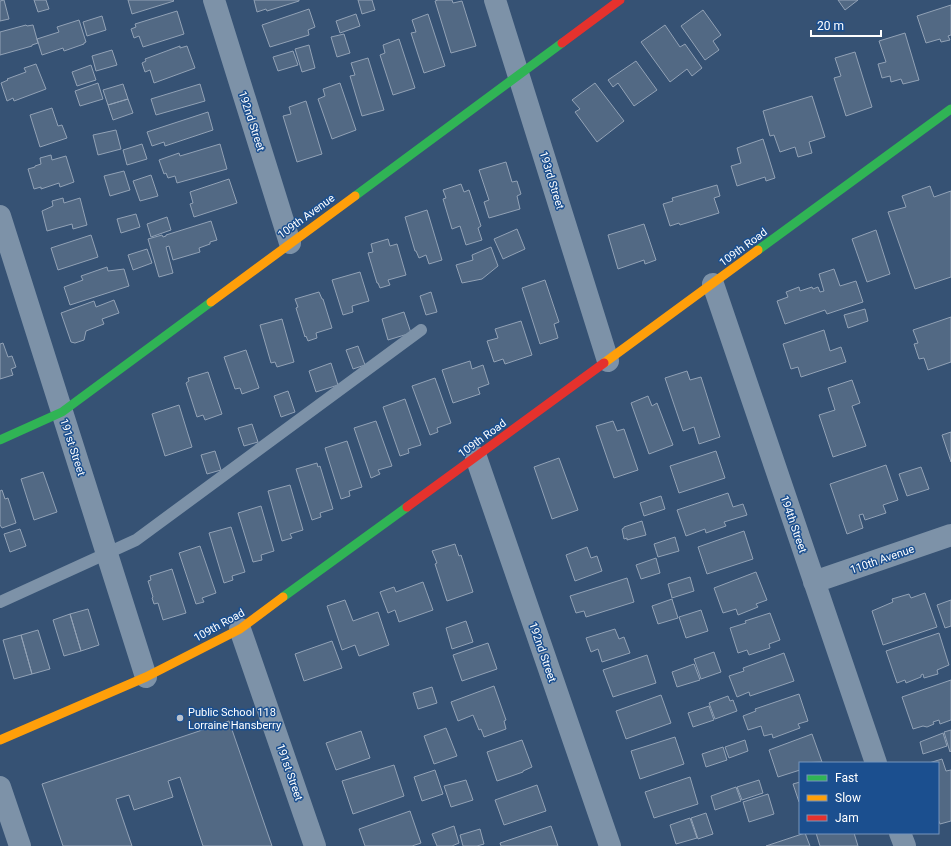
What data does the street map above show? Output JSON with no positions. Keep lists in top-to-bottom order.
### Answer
{
  "streets": {
    "street": [
      "192nd Street",
      "193rd Street",
      "109th Avenue",
      "109th Road",
      "191st Street",
      "194th Street",
      "110th Avenue"
    ]
  },
  "crossings": [
    ["192nd Street", "109th Avenue"],
    ["192nd Street", "109th Road"],
    ["193rd Street", "109th Avenue"],
    ["193rd Street", "109th Road"],
    ["109th Avenue", "191st Street"],
    ["109th Road", "191st Street"],
    ["109th Road", "194th Street"],
    ["194th Street", "110th Avenue"]
  ],
  "places": ["Public School 118 Lorraine Hansberry"],
  "legend": ["Fast", "Slow", "Jam"],
  "scale_bar": "20 m"
}
